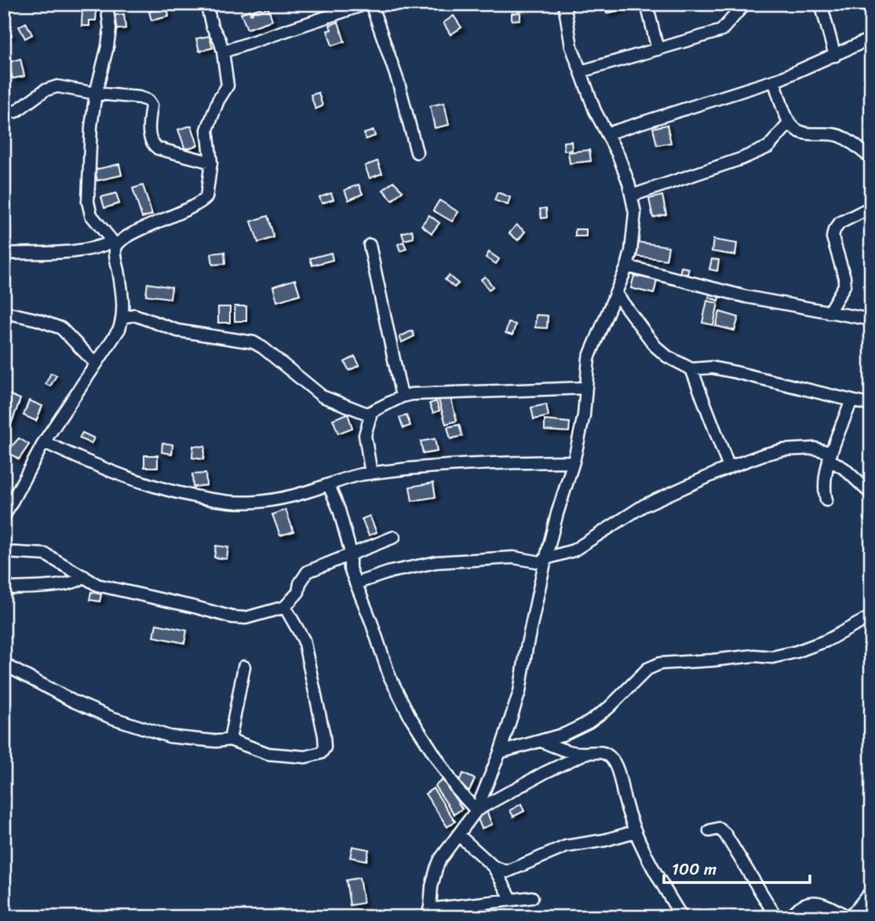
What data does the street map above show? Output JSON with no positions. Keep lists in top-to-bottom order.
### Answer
{
  "scale_bar": "100 m"
}
